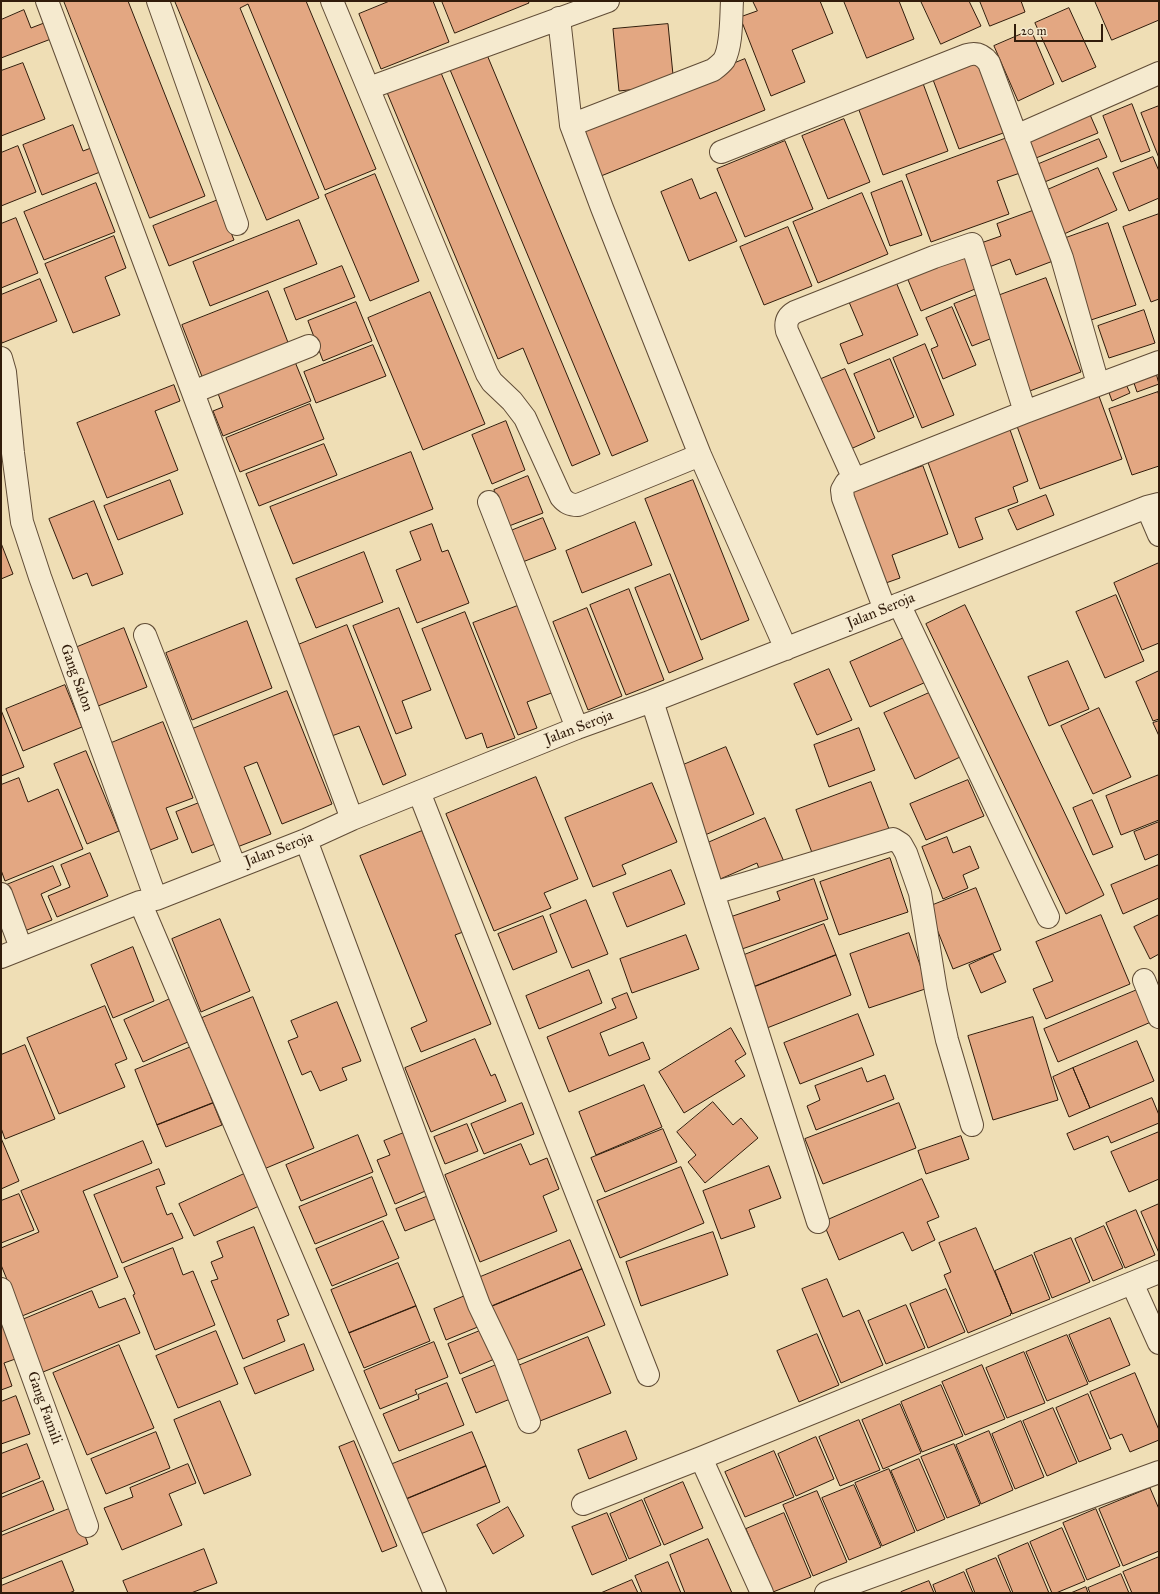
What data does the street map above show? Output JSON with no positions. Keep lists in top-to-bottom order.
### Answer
{
  "streets": {
    "street": ["Jalan Seroja", "Gang Salon", "Gang Famili"]
  },
  "crossings": [
    ["Jalan Seroja", "Gang Salon"]
  ],
  "scale_bar": "20 m"
}
